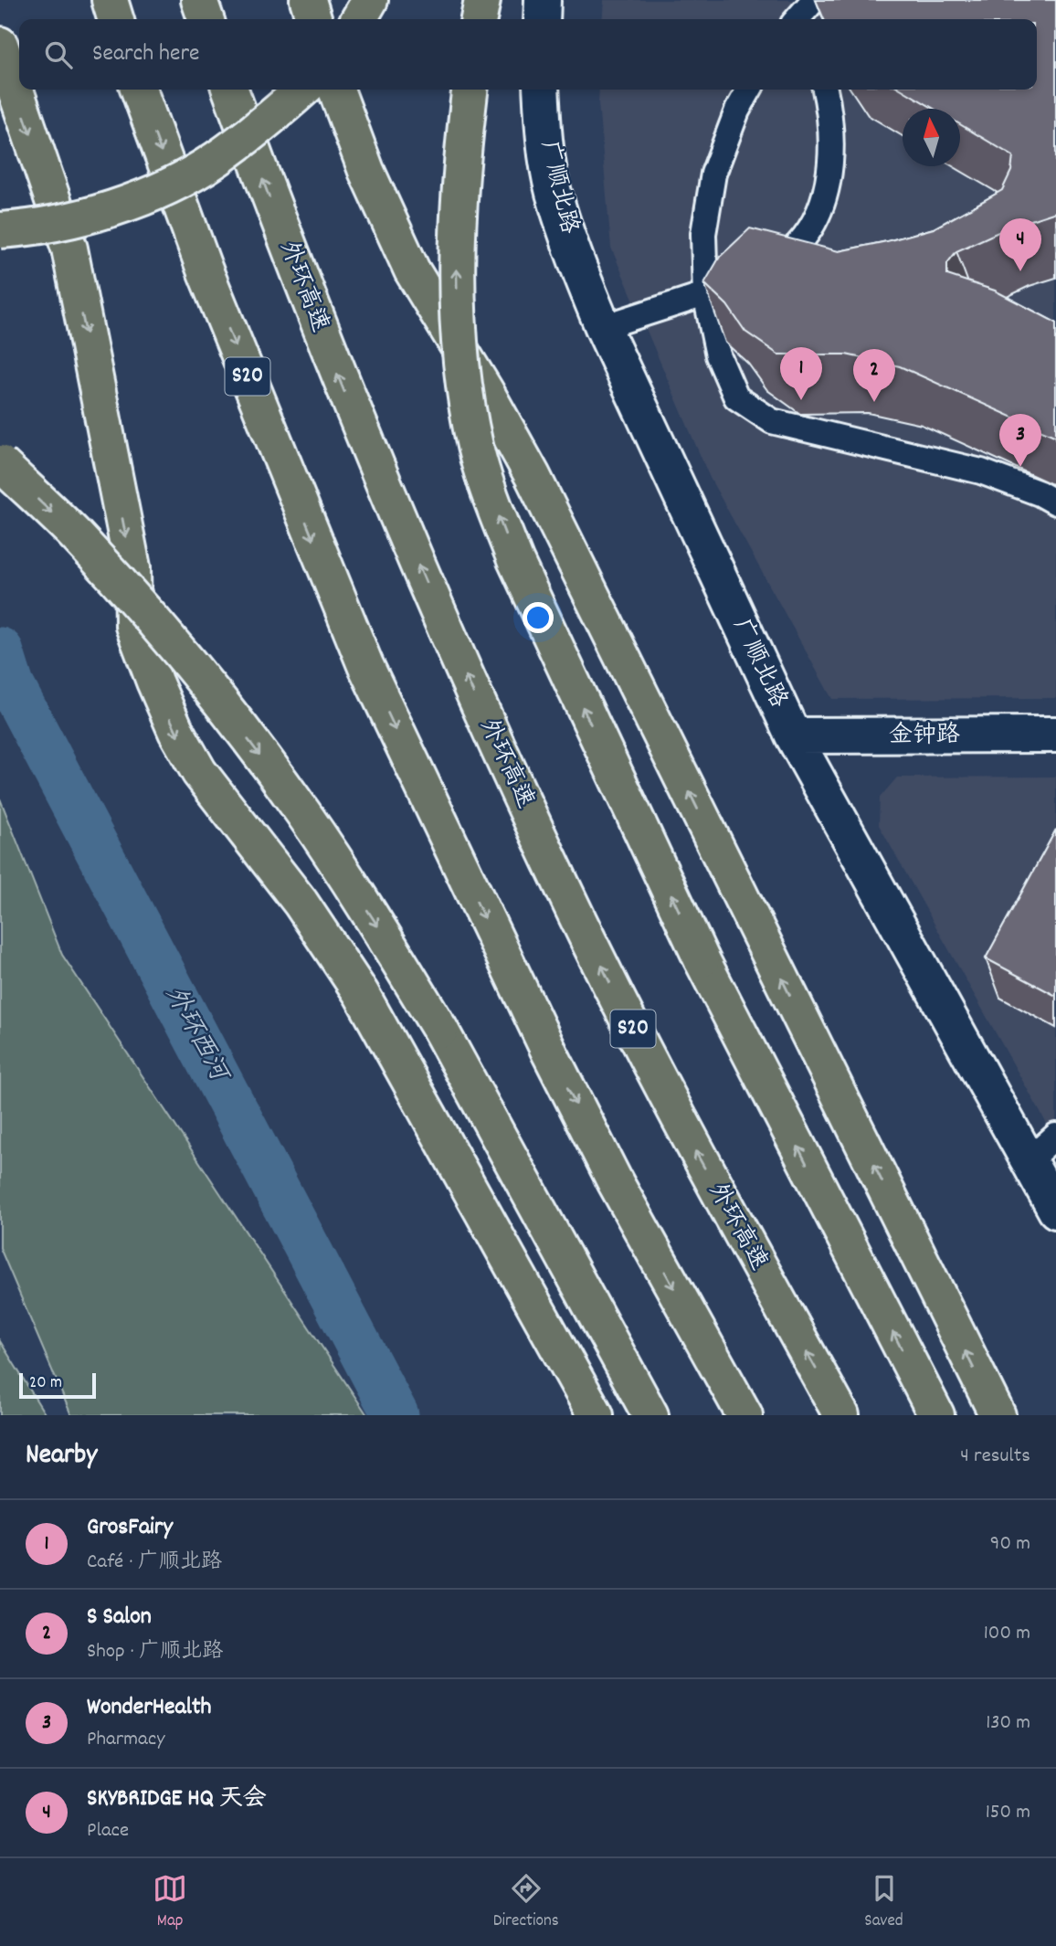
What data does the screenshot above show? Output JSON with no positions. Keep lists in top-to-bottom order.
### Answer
{
  "streets": {
    "main road": ["外环高速", "S20"],
    "street": ["广顺北路", "金钟路"]
  },
  "crossings": [
    ["广顺北路", "金钟路"]
  ],
  "water": ["外环西河"],
  "scale_bar": "20 m",
  "north": "top",
  "page": {
    "search": "Search here",
    "pins": [
      "4",
      "1",
      "2",
      "3"
    ],
    "scale": "20 m",
    "heading": ["Nearby", "4 results"],
    "list": [
      {
        "mark": "1",
        "name": "GrosFairy",
        "note": "Café · 广顺北路",
        "value": "90 m"
      },
      {
        "mark": "2",
        "name": "S Salon",
        "note": "Shop · 广顺北路",
        "value": "100 m"
      },
      {
        "mark": "3",
        "name": "WonderHealth",
        "note": "Pharmacy",
        "value": "130 m"
      },
      {
        "mark": "4",
        "name": "SKYBRIDGE HQ 天会",
        "note": "Place",
        "value": "150 m"
      }
    ],
    "nav": ["Map", "Directions", "Saved"]
  }
}
